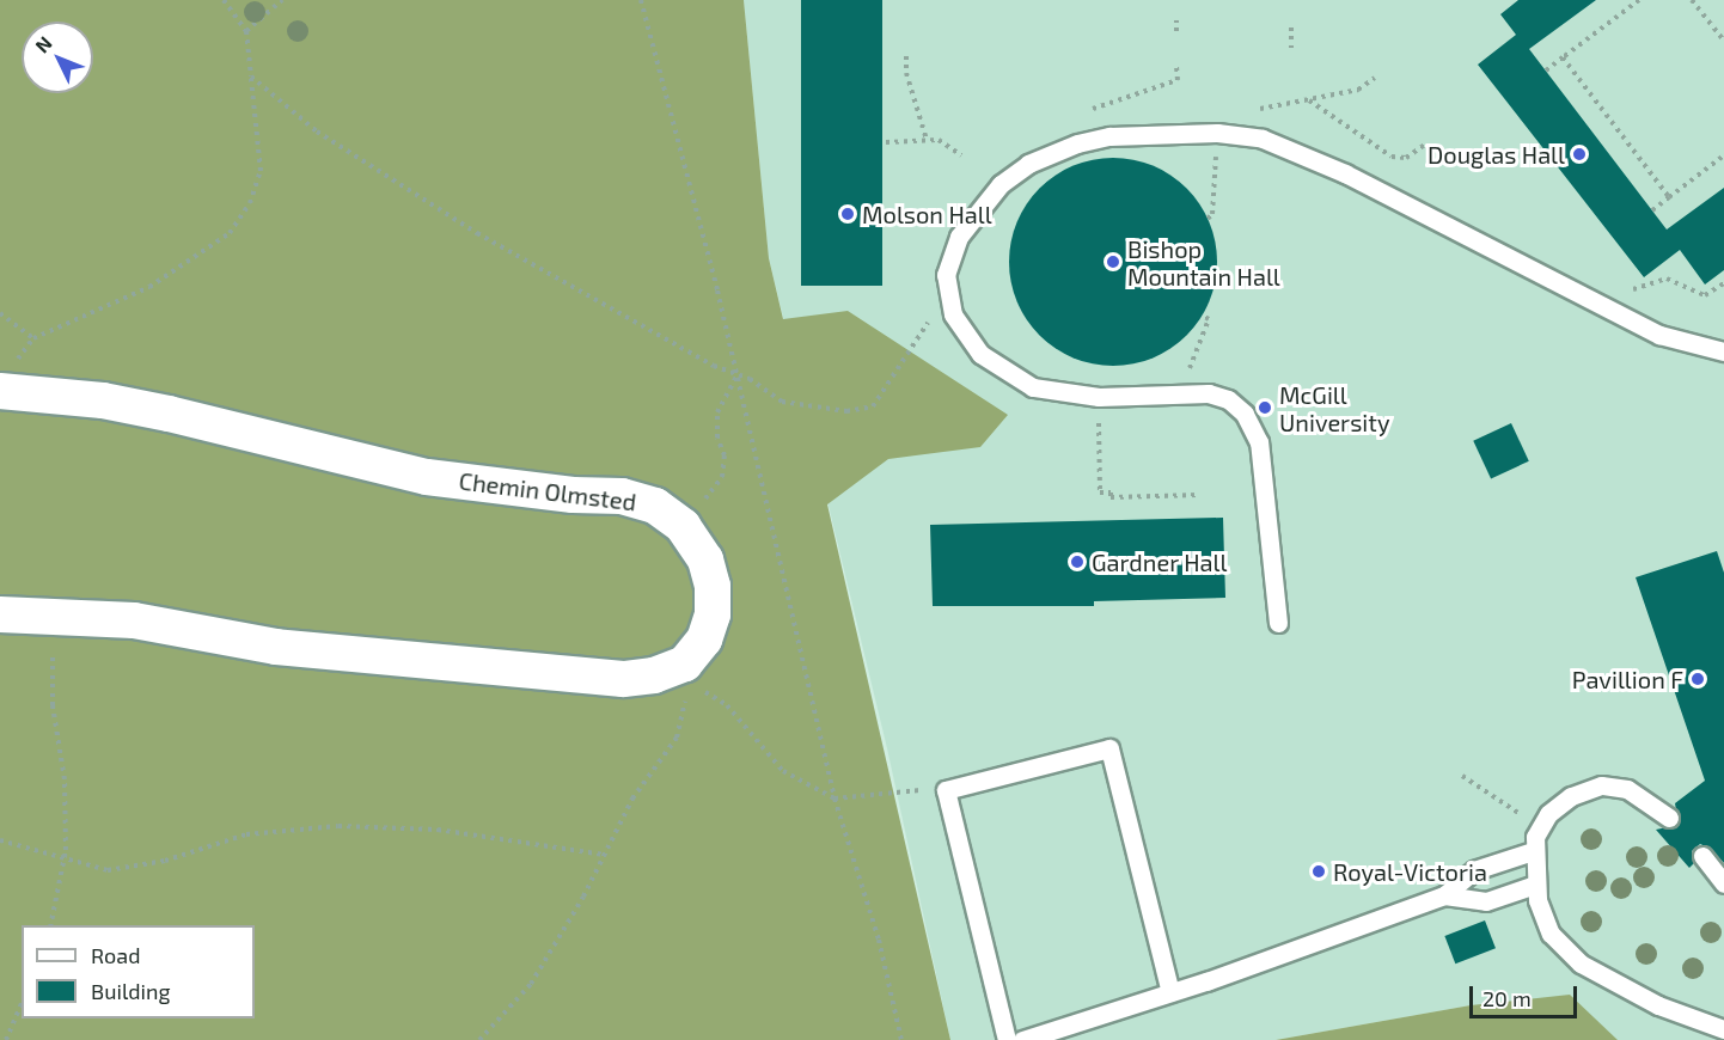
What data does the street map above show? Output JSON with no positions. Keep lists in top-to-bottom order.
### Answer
{
  "streets": {
    "street": ["Chemin Olmsted"]
  },
  "places": [
    "Douglas Hall",
    "Molson Hall",
    "Bishop Mountain Hall",
    "McGill University",
    "Gardner Hall",
    "Pavillion F",
    "Royal-Victoria"
  ],
  "legend": ["Road", "Building"],
  "scale_bar": "20 m",
  "north": "top left"
}
